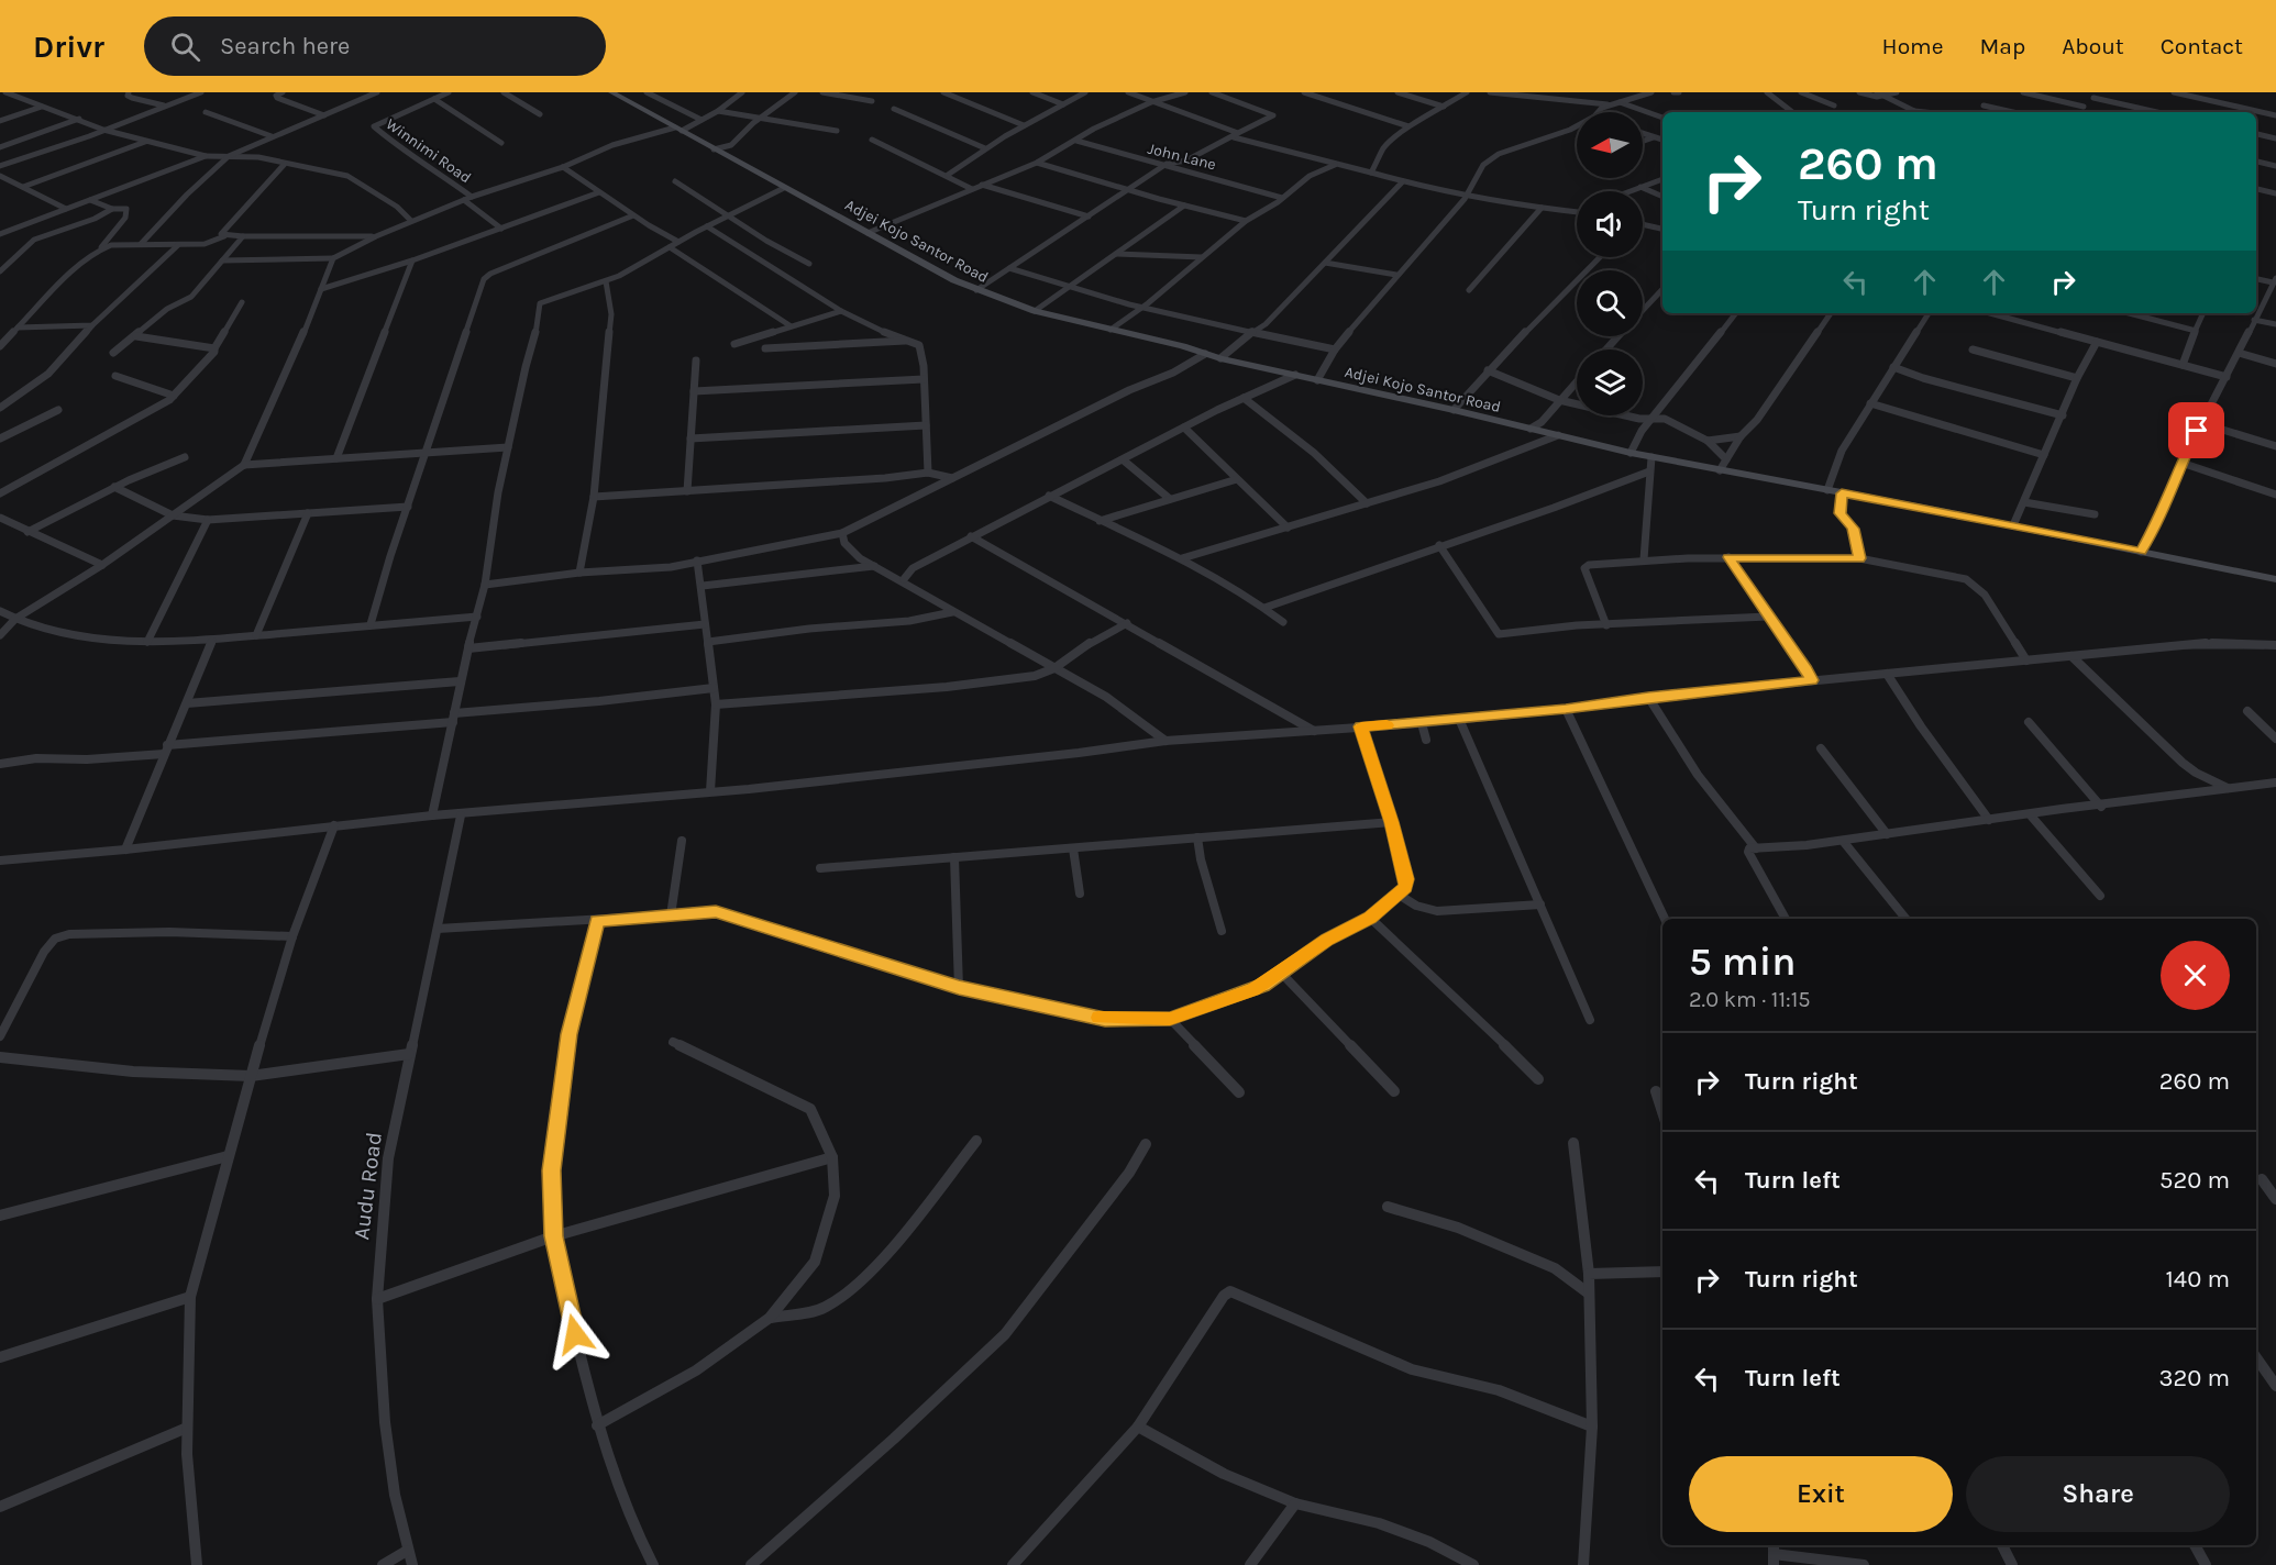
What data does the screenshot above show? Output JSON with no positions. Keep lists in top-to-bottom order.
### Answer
{
  "streets": {
    "street": [
      "Winnimi Road",
      "John Lane",
      "Adjei Kojo Santor Road",
      "Audu Road"
    ]
  },
  "north": "left",
  "page": {
    "header": "Drivr",
    "search": "Search here",
    "nav": [
      "Home",
      "Map",
      "About",
      "Contact"
    ],
    "turn": ["260 m", "Turn right"],
    "heading": ["5 min", "2.0 km · 11:15"],
    "list": [
      {
        "name": "Turn right",
        "value": "260 m"
      },
      {
        "name": "Turn left",
        "value": "520 m"
      },
      {
        "name": "Turn right",
        "value": "140 m"
      },
      {
        "name": "Turn left",
        "value": "320 m"
      }
    ],
    "buttons": ["Exit", "Share"]
  }
}
